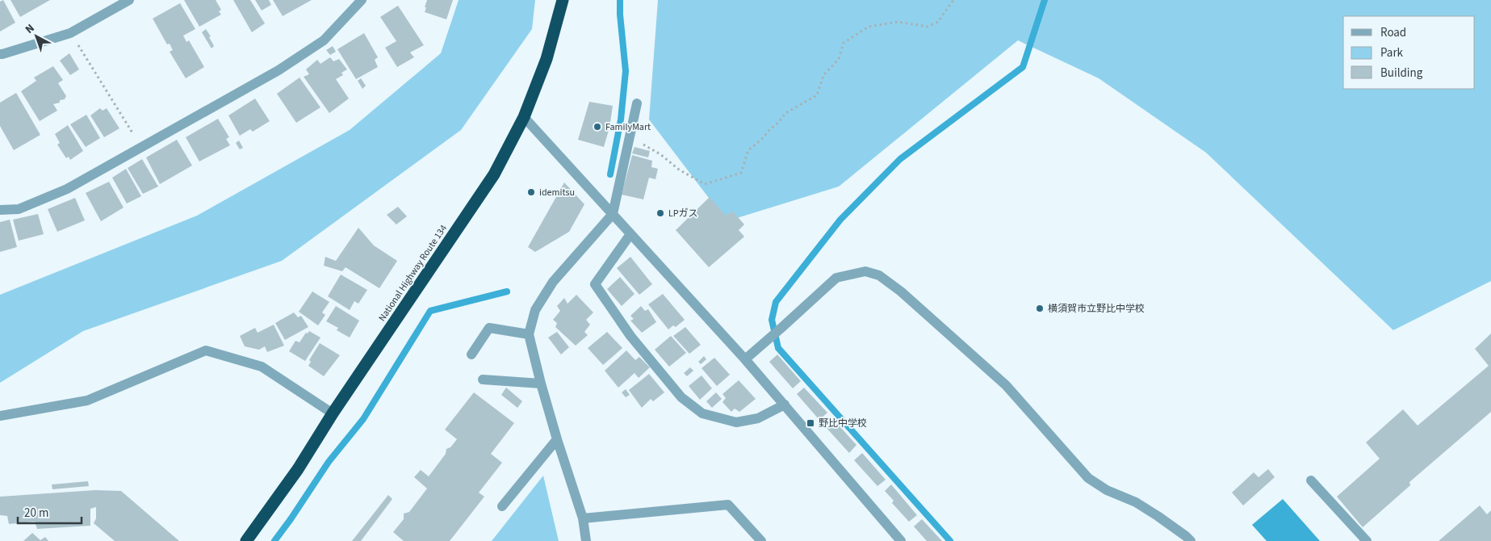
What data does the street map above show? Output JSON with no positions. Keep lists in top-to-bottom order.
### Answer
{
  "streets": {
    "highway": ["National Highway Route 134"]
  },
  "places": {
    "other": [
      "FamilyMart",
      "idemitsu",
      "LPガス",
      "横須賀市立野比中学校"
    ],
    "transit": ["野比中学校"]
  },
  "legend": ["Road", "Park", "Building"],
  "scale_bar": "20 m",
  "north": "top left"
}
